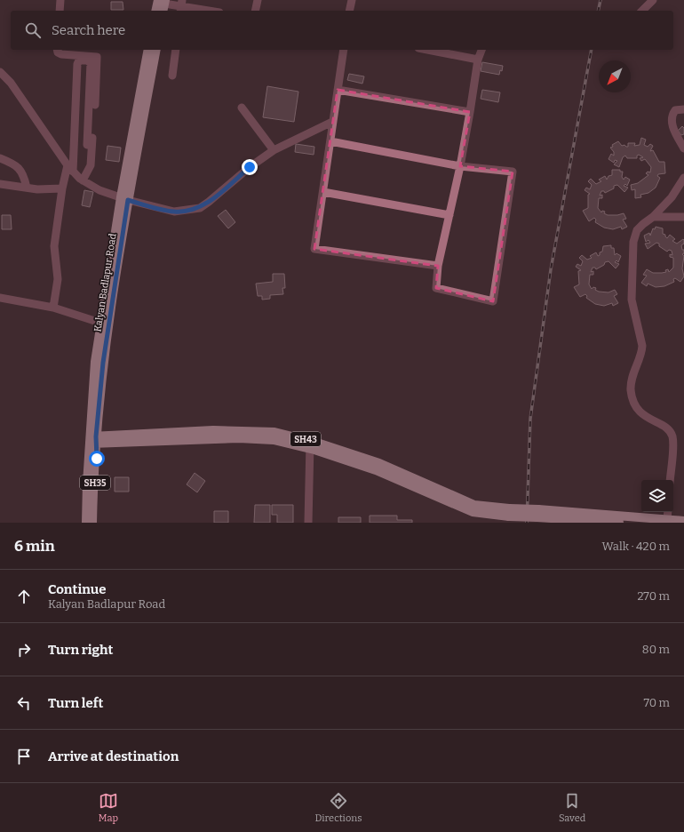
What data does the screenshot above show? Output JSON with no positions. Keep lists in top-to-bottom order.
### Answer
{
  "streets": {
    "main road": ["Kalyan Badlapur Road", "SH43", "SH35"]
  },
  "crossings": [
    ["Kalyan Badlapur Road", "SH43"]
  ],
  "north": "bottom left",
  "page": {
    "search": "Search here",
    "heading": ["6 min", "Walk · 420 m"],
    "list": [
      ["Continue", "Kalyan Badlapur Road", "270 m"],
      ["Turn right", "80 m"],
      ["Turn left", "70 m"],
      "Arrive at destination"
    ],
    "nav": ["Map", "Directions", "Saved"]
  }
}
